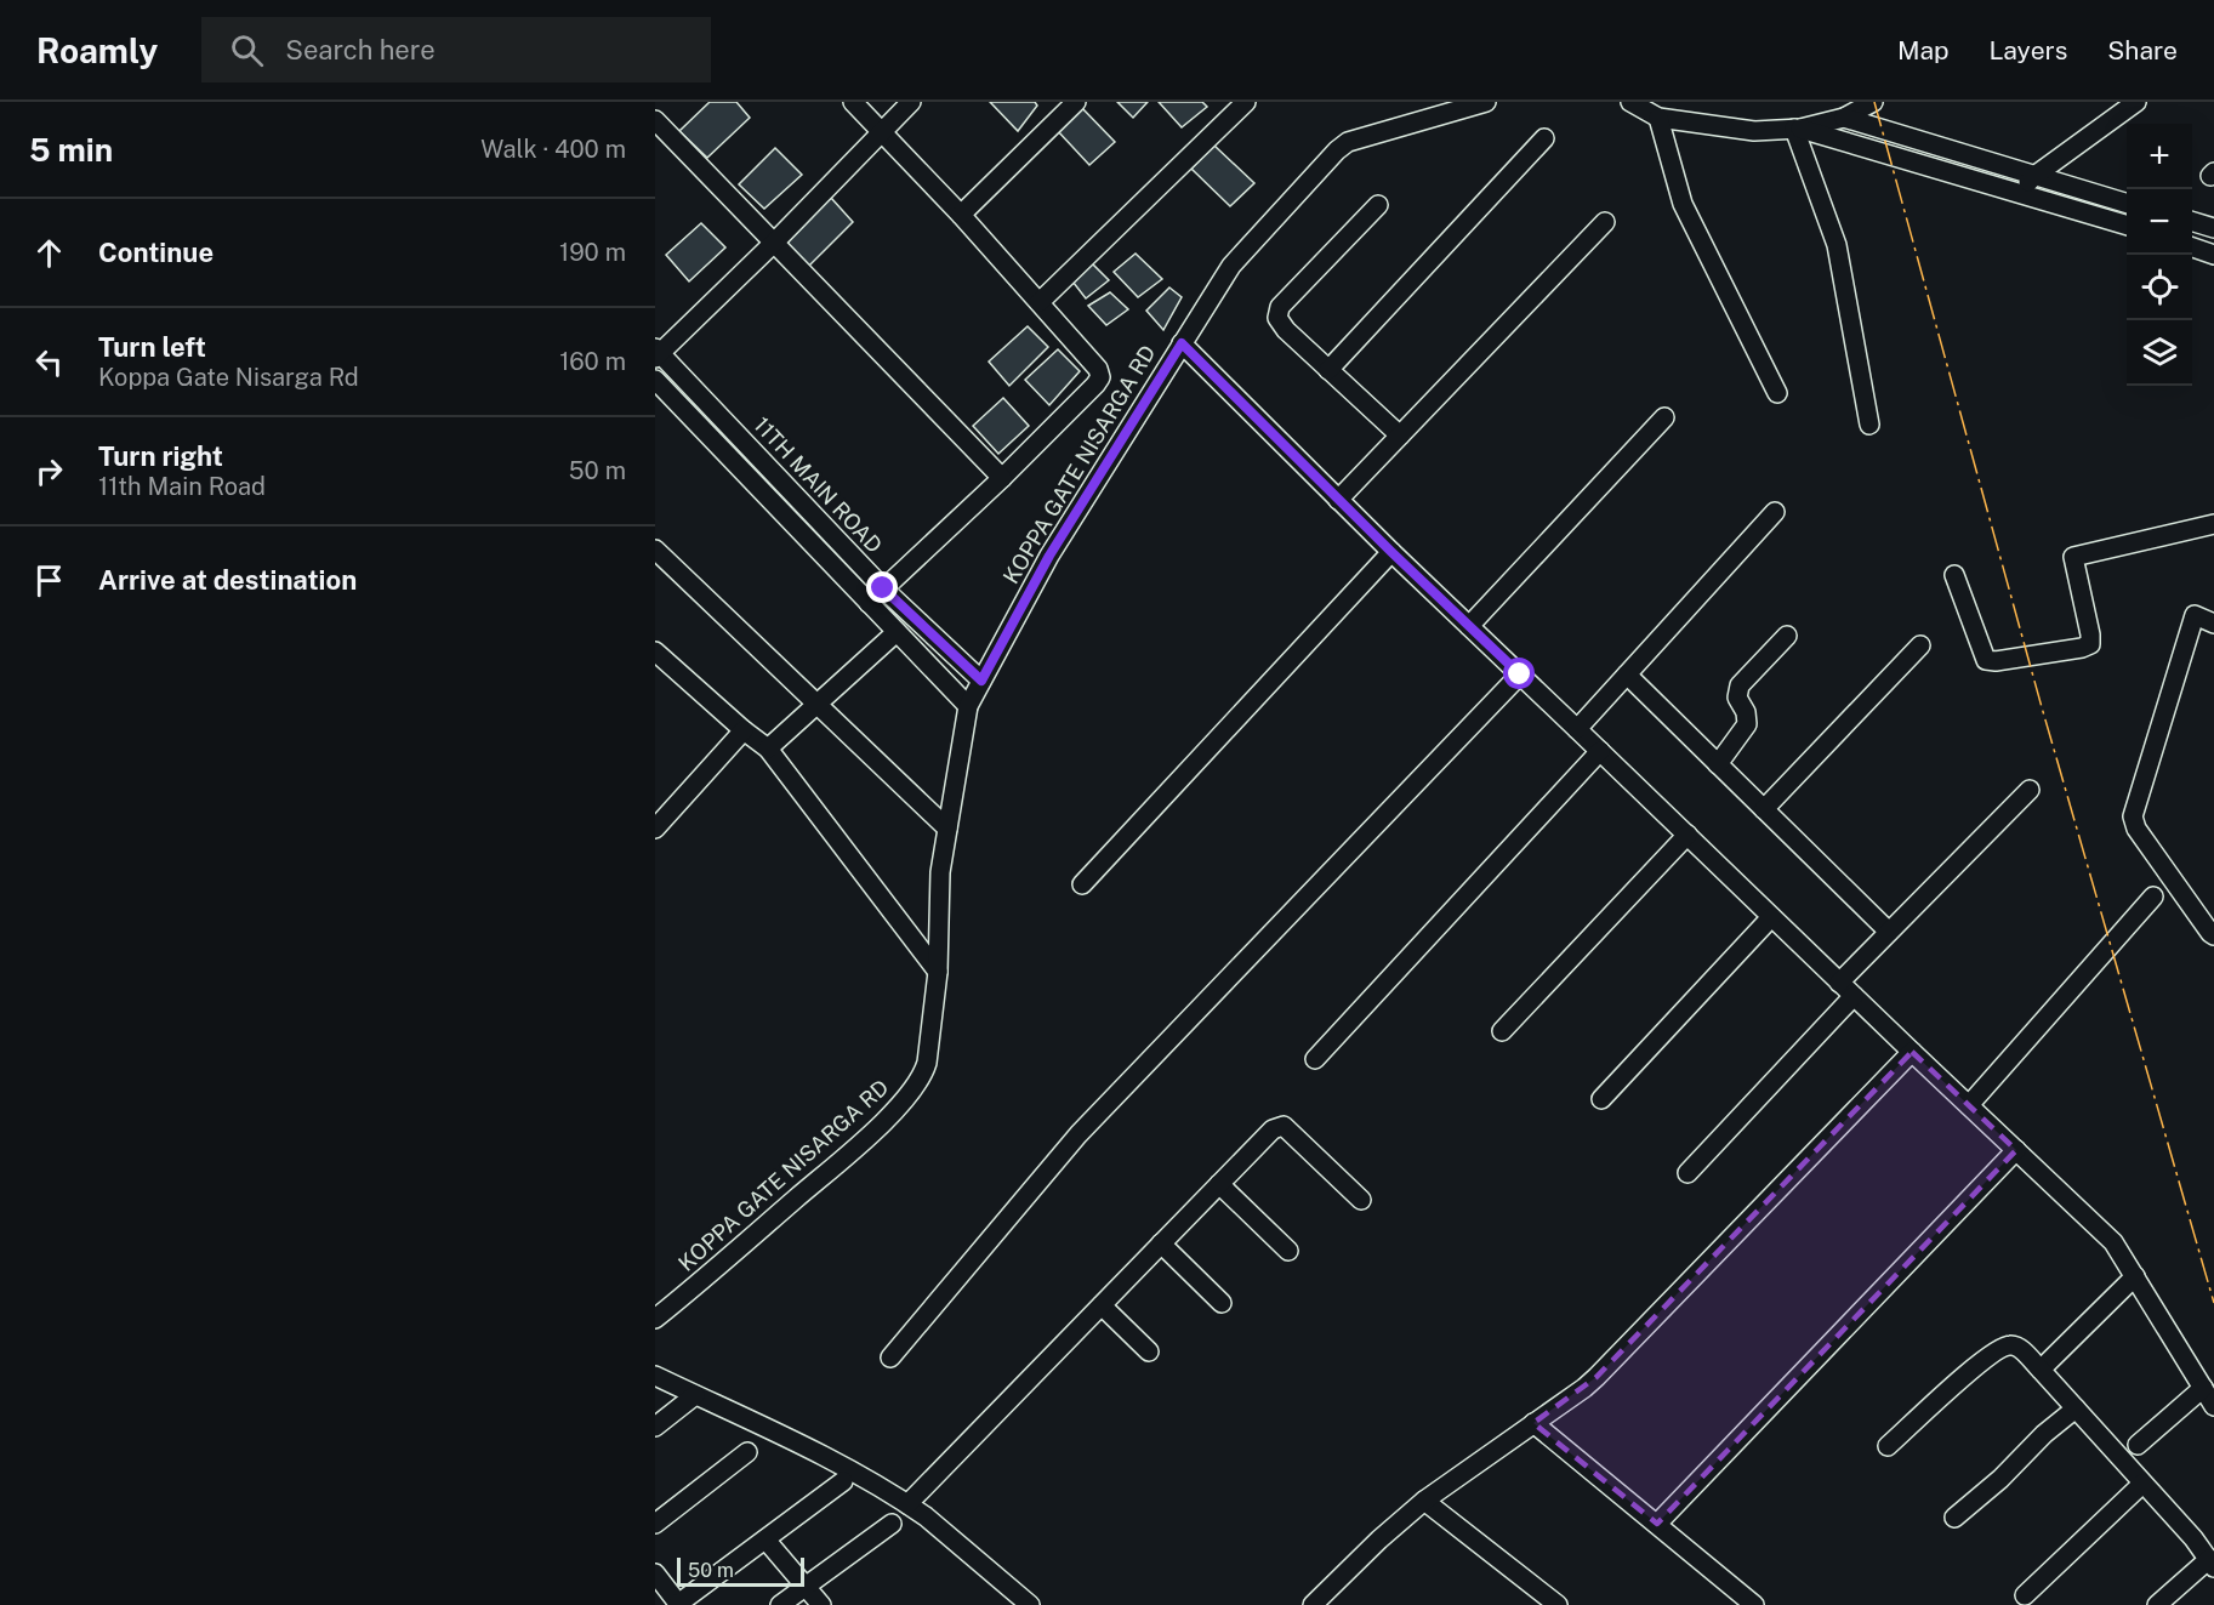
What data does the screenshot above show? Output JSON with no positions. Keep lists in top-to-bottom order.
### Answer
{
  "streets": {
    "street": ["KOPPA GATE NISARGA RD", "11TH MAIN ROAD"]
  },
  "crossings": [
    ["KOPPA GATE NISARGA RD", "11TH MAIN ROAD"]
  ],
  "scale_bar": "50 m",
  "page": {
    "header": "Roamly",
    "search": "Search here",
    "nav": ["Map", "Layers", "Share"],
    "heading": ["5 min", "Walk · 400 m"],
    "map_buttons": ["+", "−"],
    "list": [
      ["Continue", "190 m"],
      ["Turn left", "Koppa Gate Nisarga Rd", "160 m"],
      ["Turn right", "11th Main Road", "50 m"],
      "Arrive at destination"
    ],
    "scale": "50 m"
  }
}
